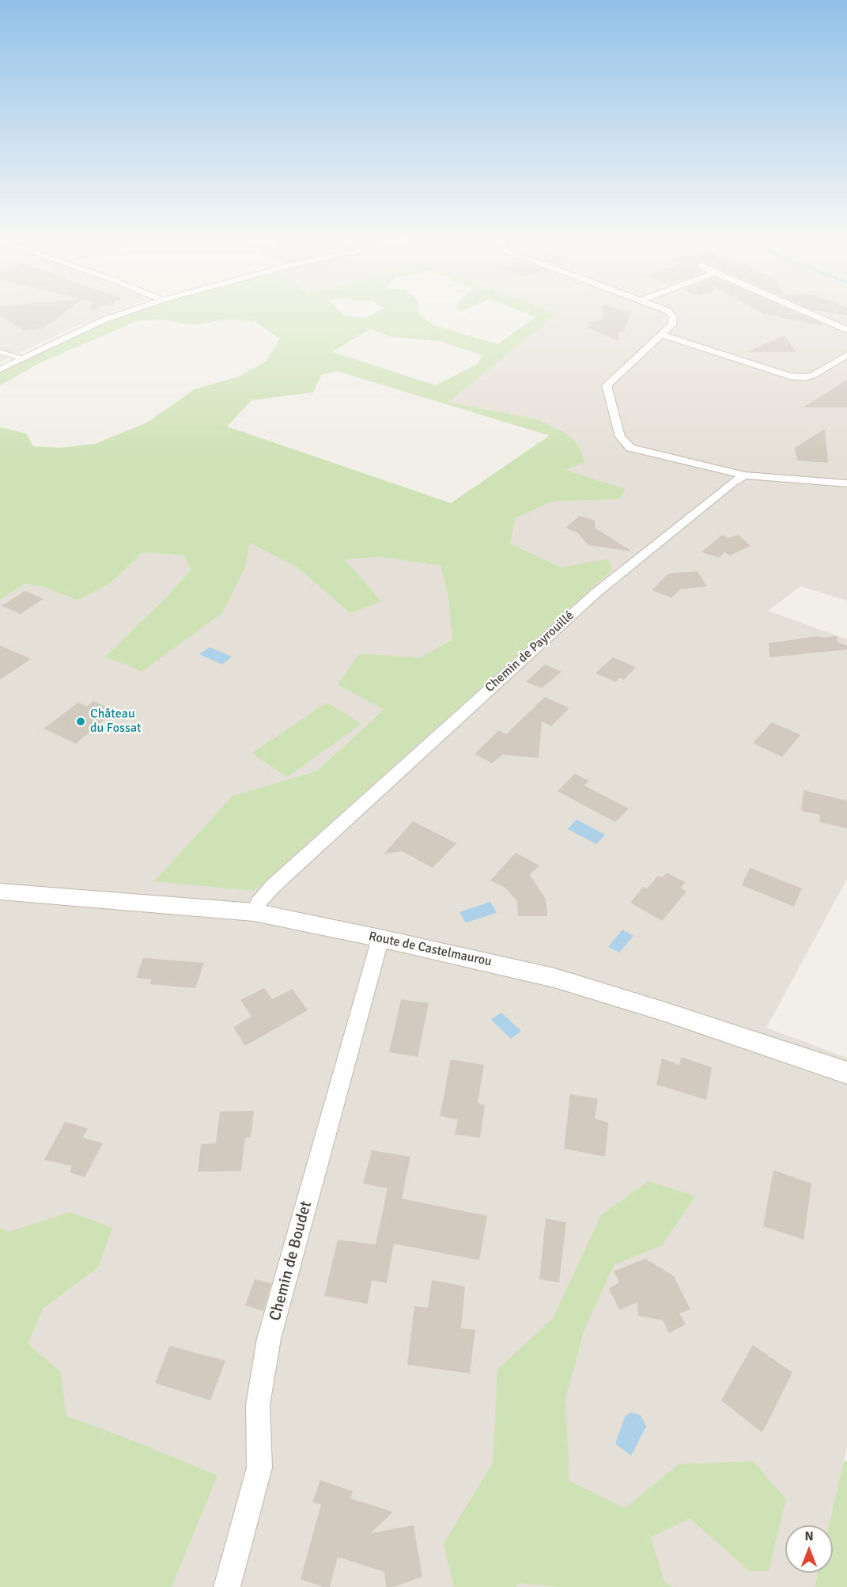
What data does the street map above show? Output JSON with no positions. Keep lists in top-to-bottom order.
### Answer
{
  "streets": {
    "street": ["Chemin de Payrouillé", "Route de Castelmaurou", "Chemin de Boudet"]
  },
  "crossings": [
    ["Chemin de Payrouillé", "Route de Castelmaurou"],
    ["Route de Castelmaurou", "Chemin de Boudet"]
  ],
  "places": ["Château du Fossat"],
  "north": "top"
}
